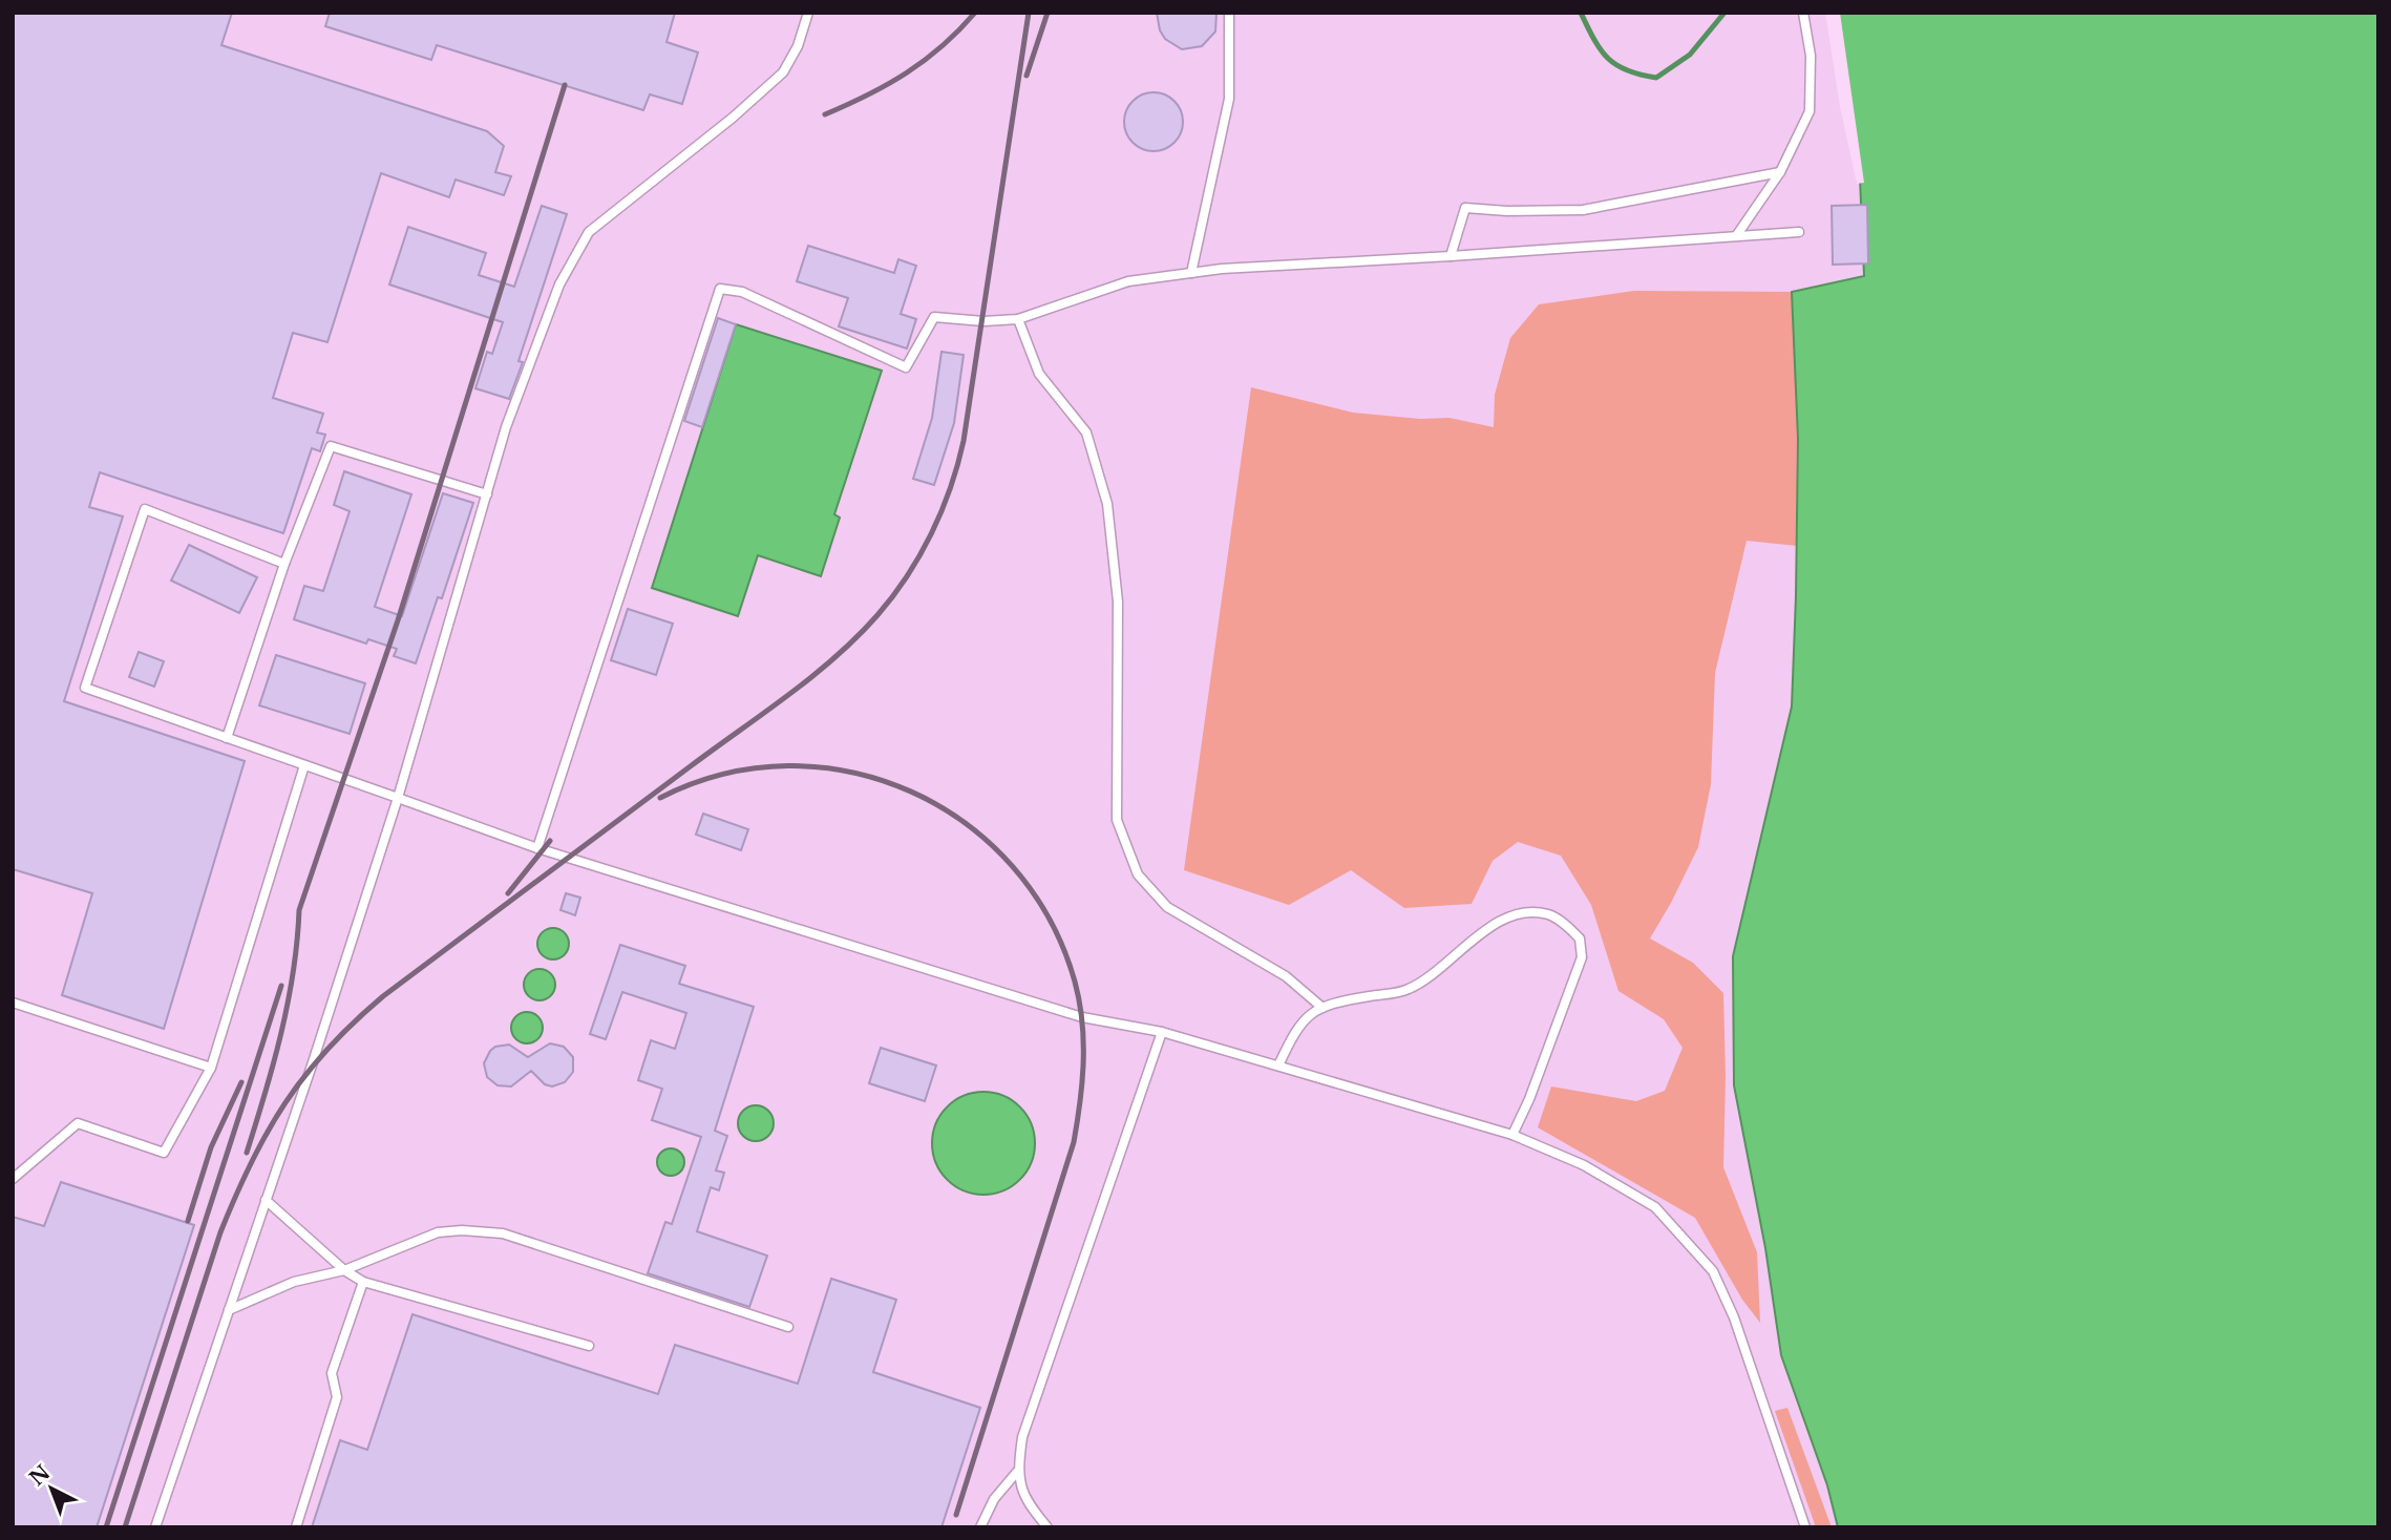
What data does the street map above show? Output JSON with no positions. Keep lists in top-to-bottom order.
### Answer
{
  "north": "top left"
}
